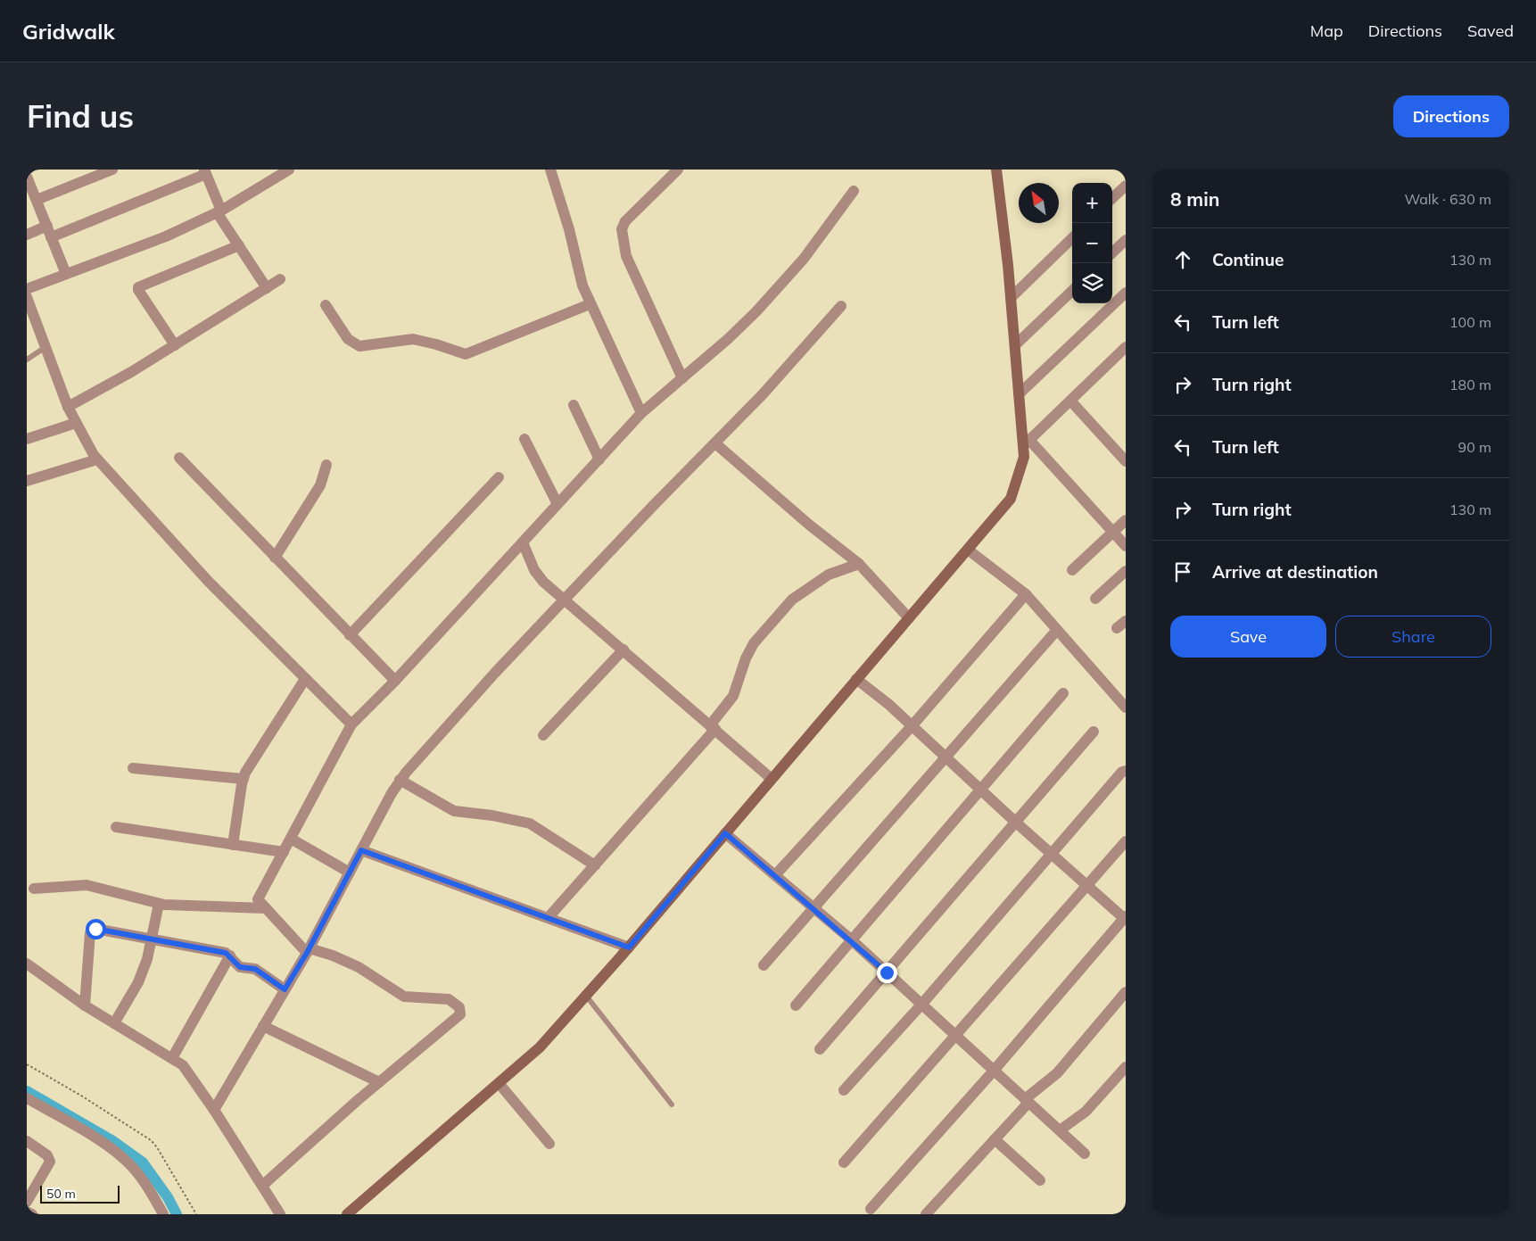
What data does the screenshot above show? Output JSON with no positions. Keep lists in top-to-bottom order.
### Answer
{
  "scale_bar": "50 m",
  "north": "top left",
  "page": {
    "header": "Gridwalk",
    "nav": ["Map", "Directions", "Saved"],
    "buttons": [
      "Directions",
      ["Save", "Share"]
    ],
    "title": "Find us",
    "heading": ["8 min", "Walk · 630 m"],
    "map_buttons": ["+", "−"],
    "list": [
      ["Continue", "130 m"],
      ["Turn left", "100 m"],
      ["Turn right", "180 m"],
      ["Turn left", "90 m"],
      ["Turn right", "130 m"],
      "Arrive at destination"
    ],
    "scale": "50 m"
  }
}
